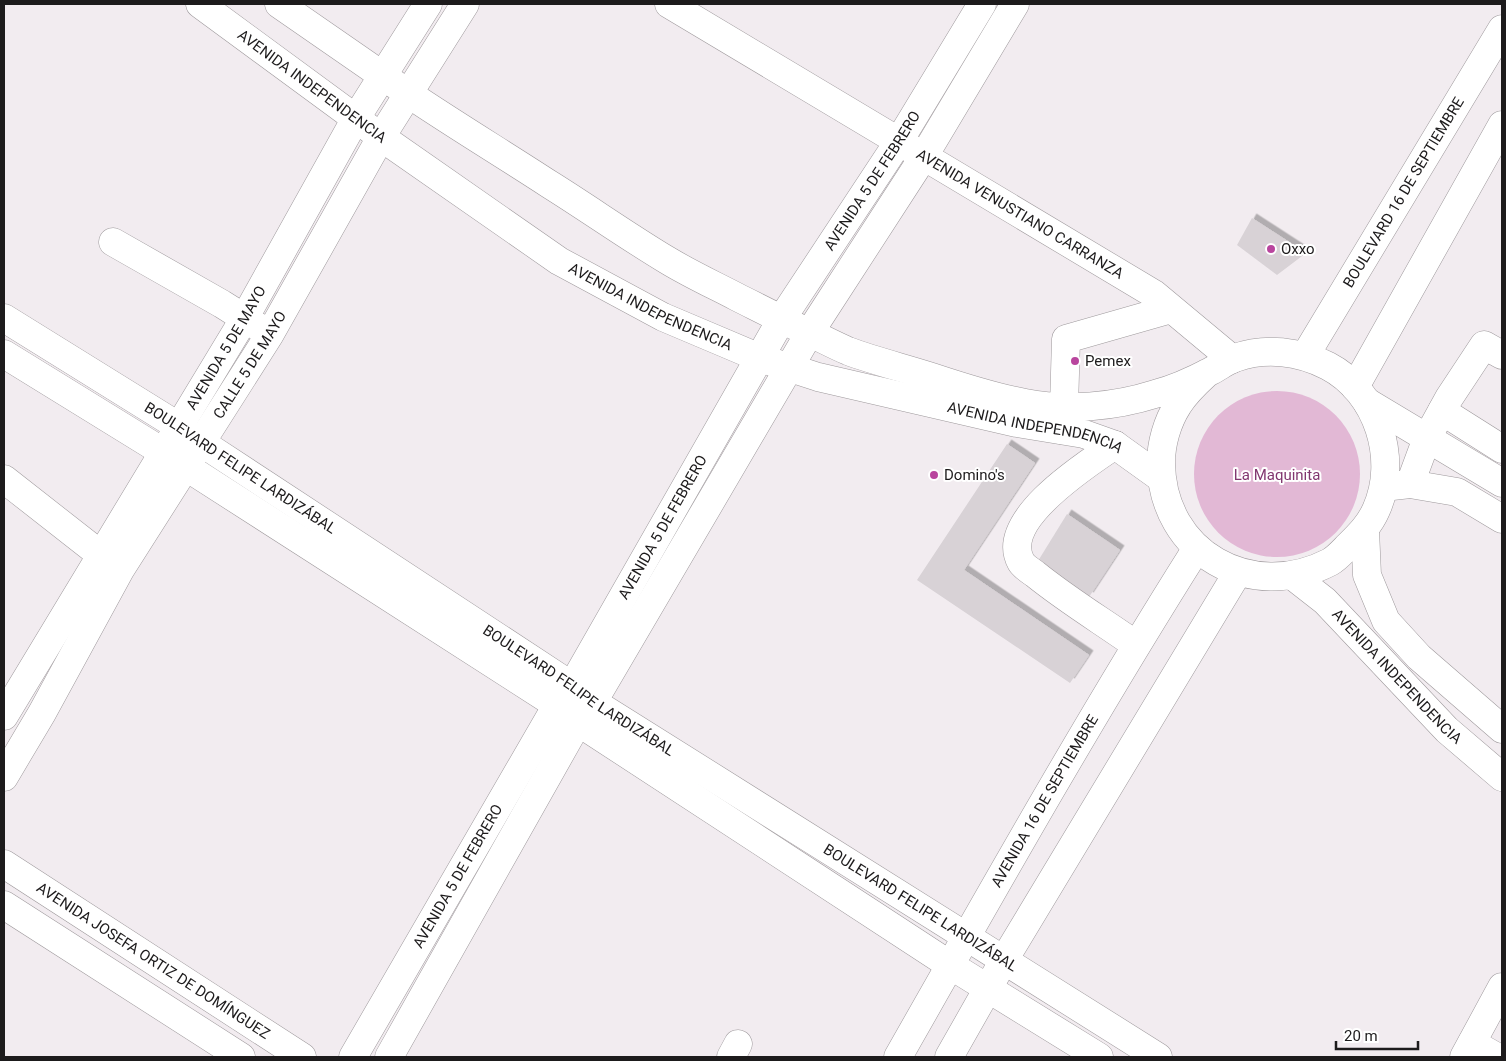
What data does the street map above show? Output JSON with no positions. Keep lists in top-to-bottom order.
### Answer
{
  "streets": {
    "street": [
      "AVENIDA INDEPENDENCIA",
      "AVENIDA 5 DE FEBRERO",
      "BOULEVARD 16 DE SEPTIEMBRE",
      "AVENIDA VENUSTIANO CARRANZA",
      "AVENIDA 5 DE MAYO",
      "CALLE 5 DE MAYO",
      "BOULEVARD FELIPE LARDIZÁBAL",
      "AVENIDA 16 DE SEPTIEMBRE",
      "AVENIDA JOSEFA ORTIZ DE DOMÍNGUEZ"
    ]
  },
  "crossings": [
    ["AVENIDA INDEPENDENCIA", "AVENIDA 5 DE FEBRERO"],
    ["AVENIDA INDEPENDENCIA", "AVENIDA 5 DE MAYO"],
    ["AVENIDA INDEPENDENCIA", "CALLE 5 DE MAYO"],
    ["AVENIDA 5 DE FEBRERO", "AVENIDA VENUSTIANO CARRANZA"],
    ["AVENIDA 5 DE FEBRERO", "BOULEVARD FELIPE LARDIZÁBAL"],
    ["AVENIDA 5 DE MAYO", "CALLE 5 DE MAYO"],
    ["AVENIDA 5 DE MAYO", "BOULEVARD FELIPE LARDIZÁBAL"],
    ["CALLE 5 DE MAYO", "BOULEVARD FELIPE LARDIZÁBAL"],
    ["BOULEVARD FELIPE LARDIZÁBAL", "AVENIDA 16 DE SEPTIEMBRE"]
  ],
  "parks": ["La Maquinita"],
  "places": ["Oxxo", "Pemex", "Domino's"],
  "scale_bar": "20 m"
}
